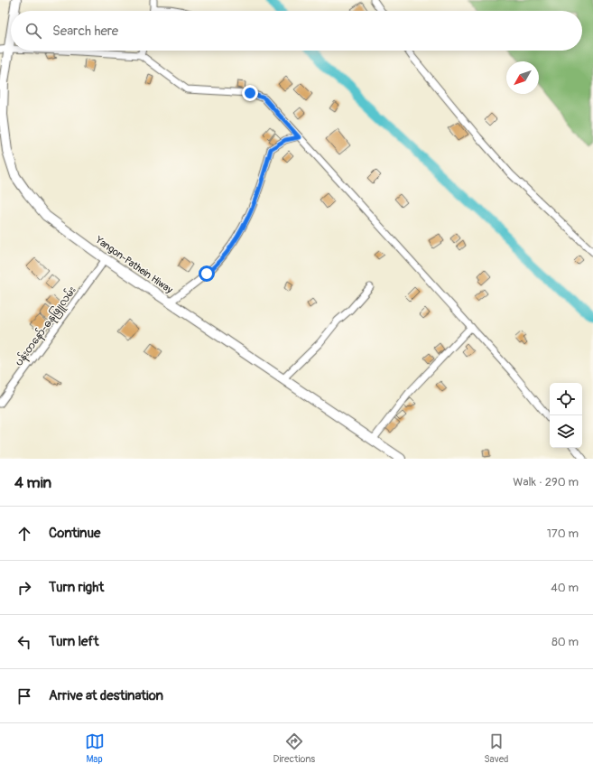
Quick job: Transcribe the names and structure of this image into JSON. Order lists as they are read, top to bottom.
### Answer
{
  "streets": {
    "highway": ["Yangon-Pathein Hiway"],
    "street": ["ပန်းတနော်-ဓနုဖြူလမ်း"]
  },
  "crossings": [
    ["Yangon-Pathein Hiway", "ပန်းတနော်-ဓနုဖြူလမ်း"]
  ],
  "north": "bottom left",
  "page": {
    "search": "Search here",
    "heading": ["4 min", "Walk · 290 m"],
    "list": [
      ["Continue", "170 m"],
      ["Turn right", "40 m"],
      ["Turn left", "80 m"],
      "Arrive at destination"
    ],
    "nav": ["Map", "Directions", "Saved"]
  }
}
